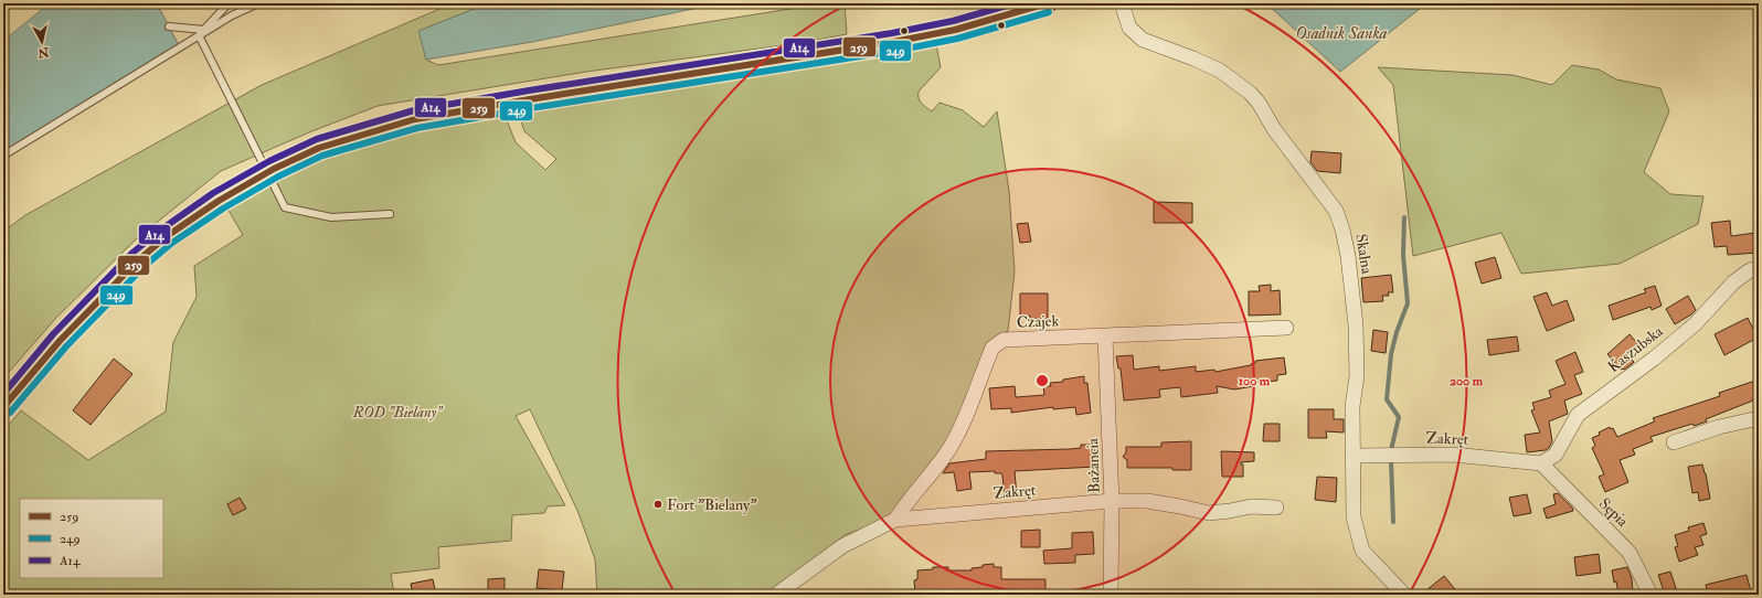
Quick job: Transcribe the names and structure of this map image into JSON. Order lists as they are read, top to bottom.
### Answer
{
  "streets": {
    "street": [
      "Skalna",
      "Czajek",
      "Kaszubska",
      "Zakręt",
      "Bażancia",
      "Sępia"
    ]
  },
  "crossings": [
    ["Skalna", "Zakręt"],
    ["Czajek", "Zakręt"],
    ["Czajek", "Bażancia"],
    ["Kaszubska", "Zakręt"],
    ["Kaszubska", "Sępia"],
    ["Zakręt", "Bażancia"],
    ["Zakręt", "Sępia"]
  ],
  "water": ["Osadnik Sanka"],
  "parks": ["ROD \"Bielany\""],
  "places": ["Fort \"Bielany\""],
  "lines": ["transit line 259", "transit line A14", "transit line 249"],
  "legend": ["259", "249", "A14"],
  "north": "bottom",
  "rings": ["100 m", "200 m"]
}
